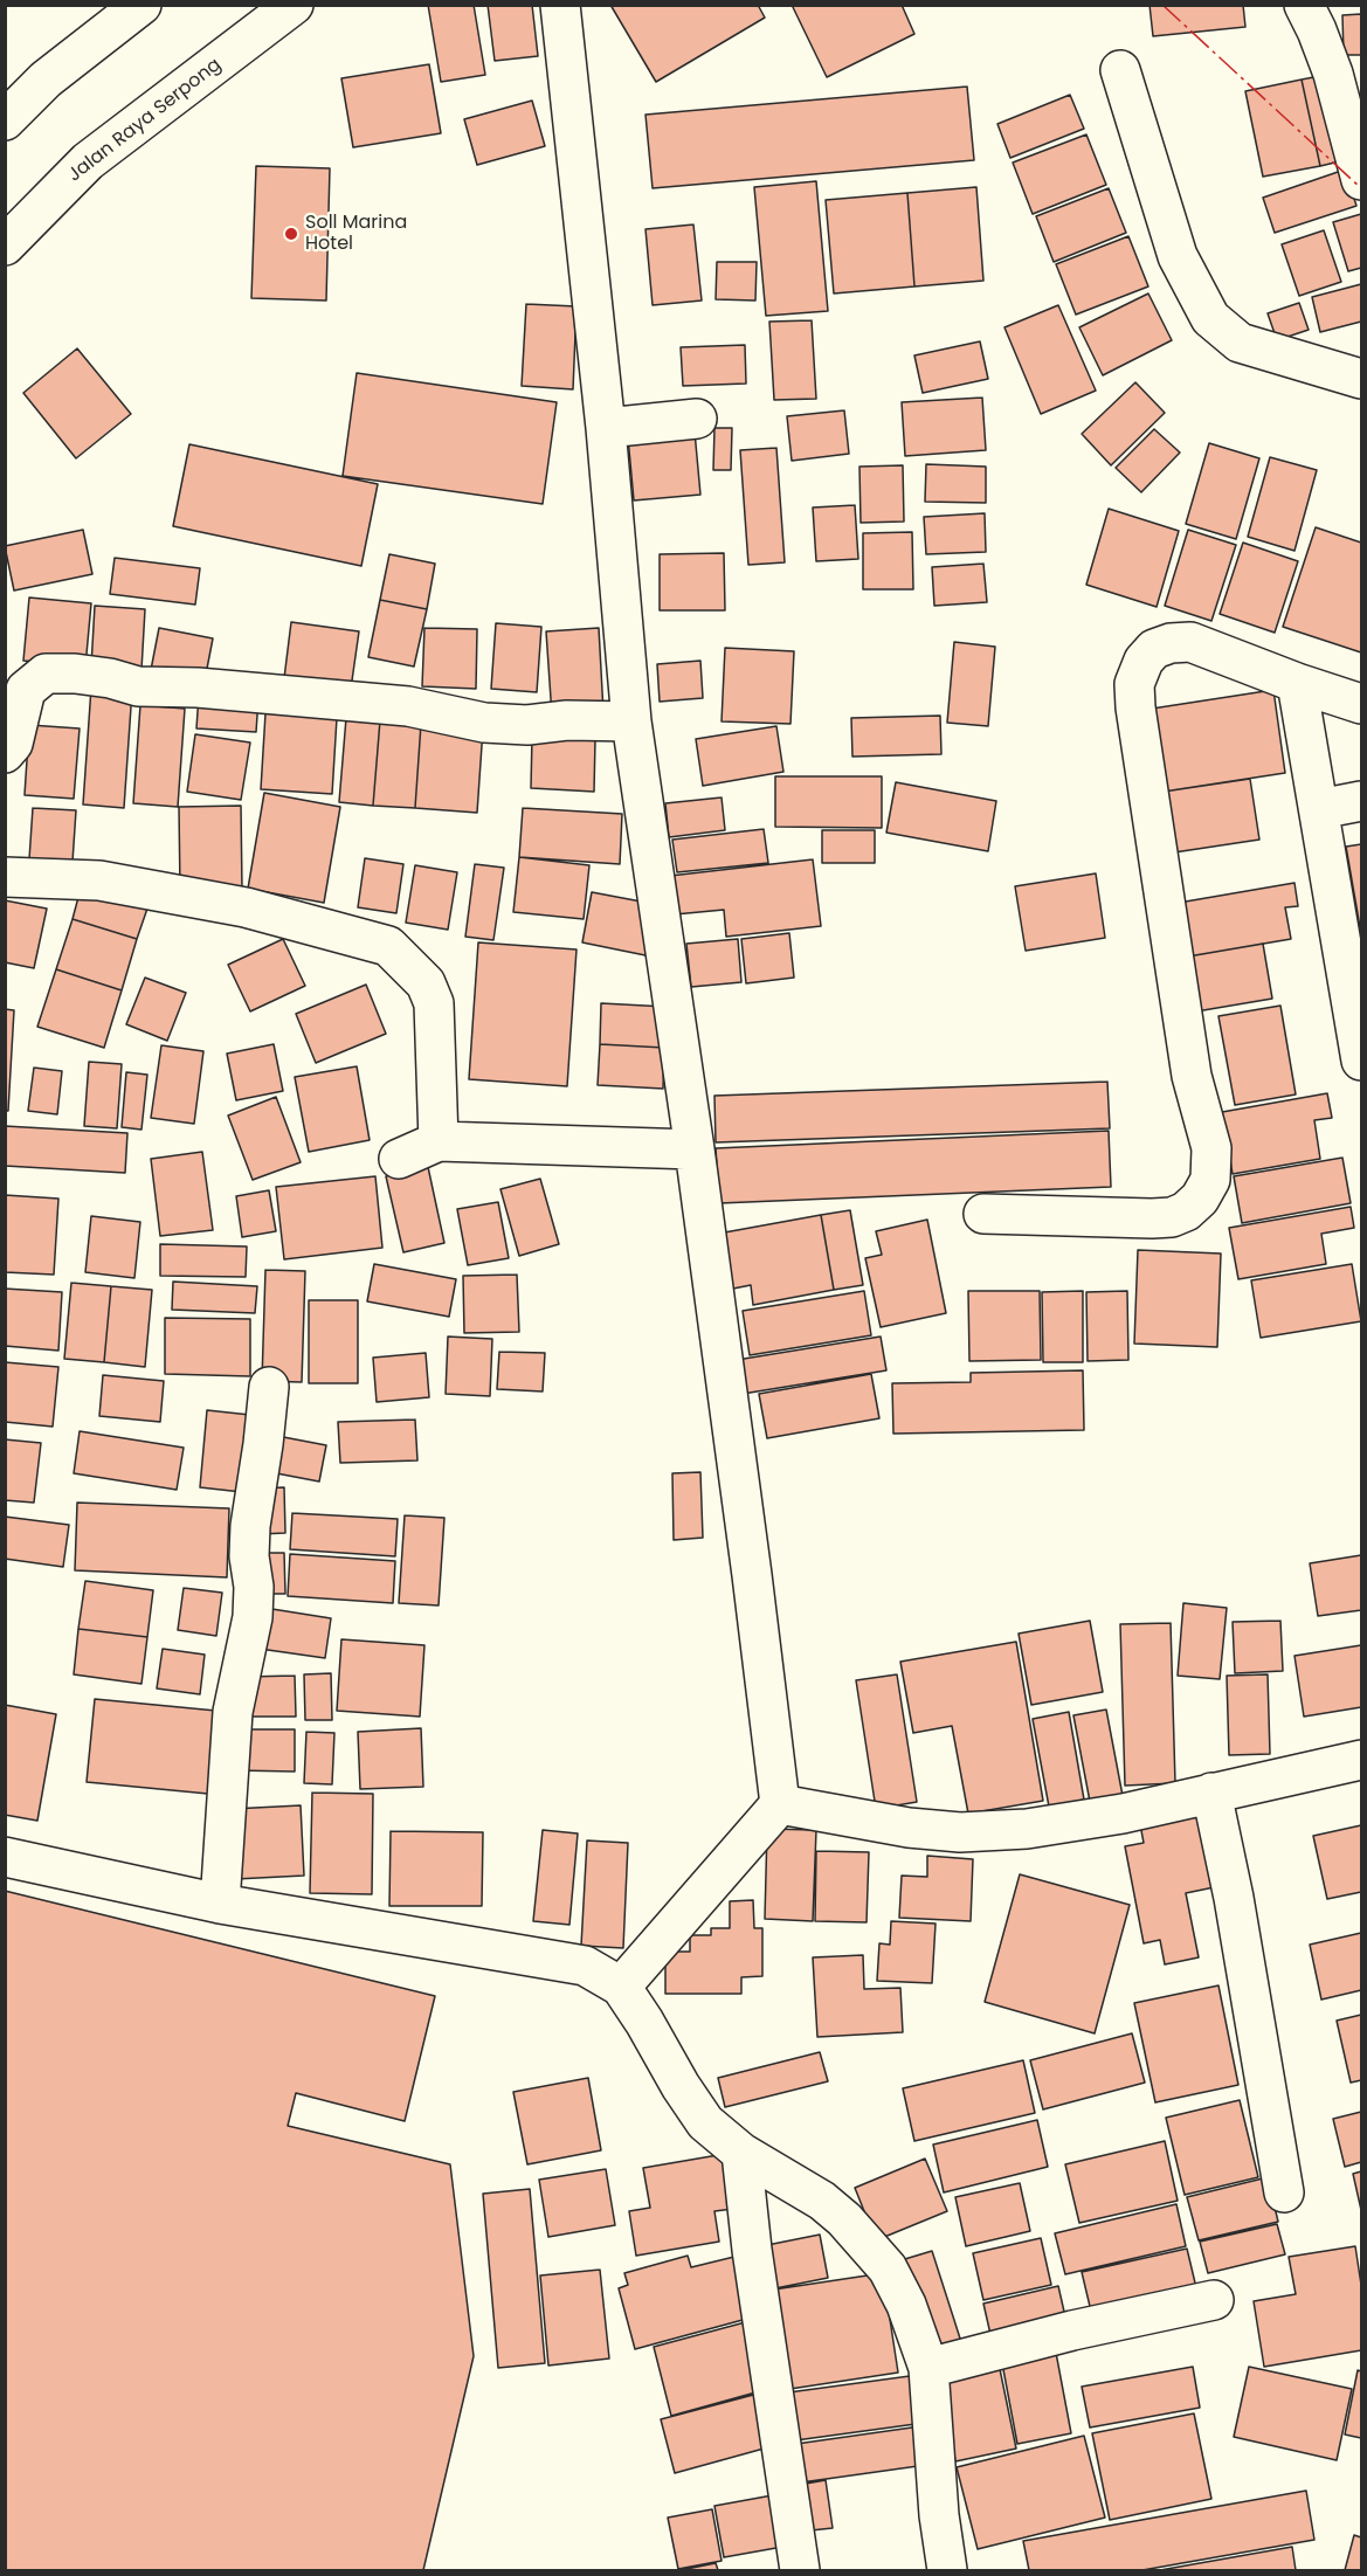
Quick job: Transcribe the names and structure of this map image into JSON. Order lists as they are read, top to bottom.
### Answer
{
  "streets": {
    "street": ["Jalan Raya Serpong"]
  },
  "places": ["Soll Marina Hotel"]
}
